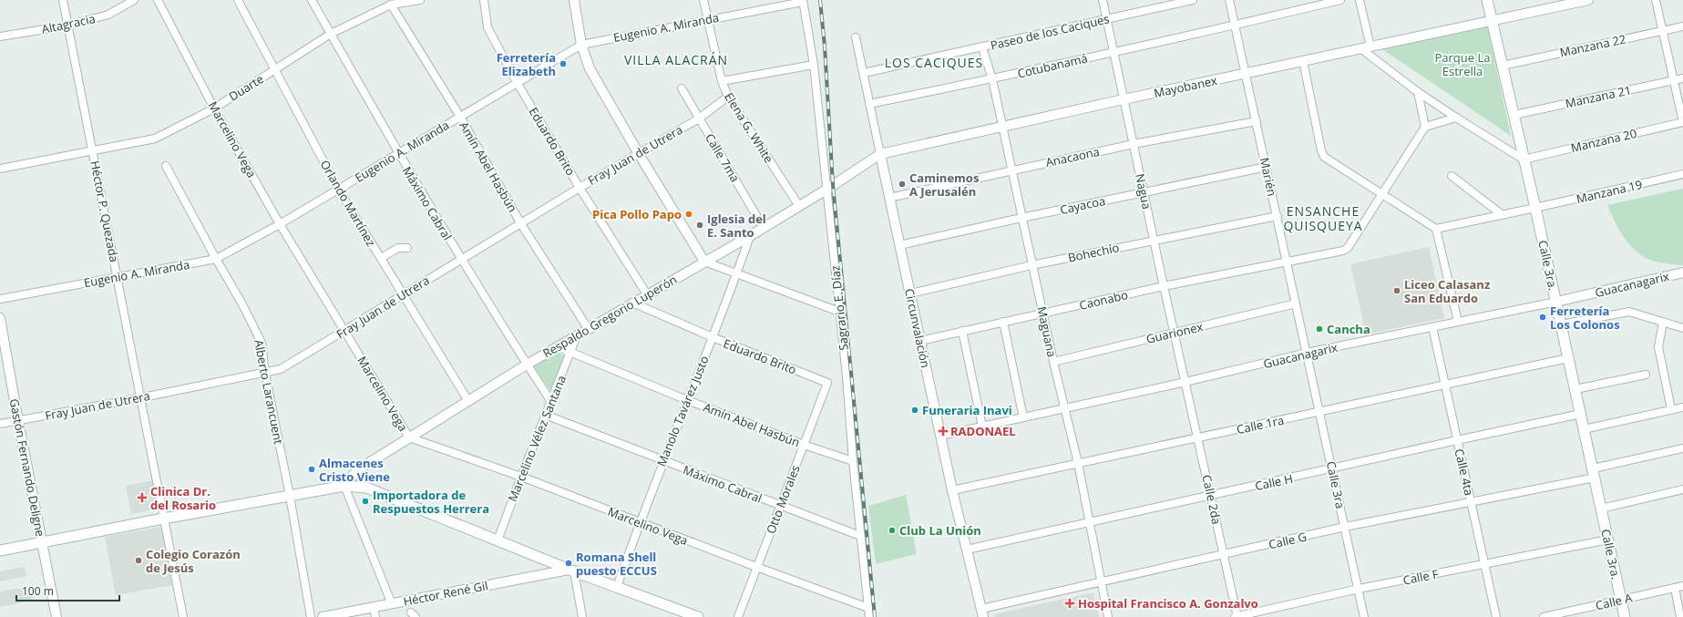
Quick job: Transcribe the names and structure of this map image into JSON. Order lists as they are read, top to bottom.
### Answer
{
  "streets": {
    "main road": ["Calle 3ra."],
    "street": [
      "Altagracia",
      "Eugenio A. Miranda",
      "Paseo de los Caciques",
      "Manzana 22",
      "Cotubanamá",
      "Mayobanex",
      "Duarte",
      "Manzana 21",
      "Elena G. White",
      "Marcelino Vega",
      "Manzana 20",
      "Eduardo Brito",
      "Fray Juan de Utrera",
      "Anacaona",
      "Calle 7ma",
      "Amín Abel Hasbún",
      "Marién",
      "Nagua",
      "Manzana 19",
      "Orlando Martínez",
      "Máximo Cabral",
      "Cayacoa",
      "Héctor P. Quezada",
      "Bohechío",
      "Guacanagarix",
      "Caonabo",
      "Sagrario E. Díaz",
      "Respaldo Gregorio Luperón",
      "Circunvalación",
      "Maguana",
      "Guarionex",
      "Alberto Larancuent",
      "Manolo Tavárez Justo",
      "Calle 1ra",
      "Marcelino Vélez Santana",
      "Gastón Fernando Deligne",
      "Calle 4ta",
      "Calle H",
      "Calle 3ra",
      "Otto Morales",
      "Calle 2da",
      "Calle G",
      "Calle F",
      "Héctor René Gil",
      "Calle A"
    ]
  },
  "crossings": [
    ["Altagracia", "Héctor P. Quezada"],
    ["Eugenio A. Miranda", "Elena G. White"],
    ["Eugenio A. Miranda", "Marcelino Vega"],
    ["Eugenio A. Miranda", "Eduardo Brito"],
    ["Eugenio A. Miranda", "Amín Abel Hasbún"],
    ["Eugenio A. Miranda", "Orlando Martínez"],
    ["Eugenio A. Miranda", "Máximo Cabral"],
    ["Eugenio A. Miranda", "Héctor P. Quezada"],
    ["Eugenio A. Miranda", "Sagrario E. Díaz"],
    ["Eugenio A. Miranda", "Alberto Larancuent"],
    ["Paseo de los Caciques", "Nagua"],
    ["Paseo de los Caciques", "Circunvalación"],
    ["Paseo de los Caciques", "Maguana"],
    ["Manzana 22", "Calle 3ra."],
    ["Cotubanamá", "Marién"],
    ["Cotubanamá", "Nagua"],
    ["Cotubanamá", "Circunvalación"],
    ["Cotubanamá", "Maguana"],
    ["Mayobanex", "Marién"],
    ["Mayobanex", "Nagua"],
    ["Mayobanex", "Calle 3ra."],
    ["Mayobanex", "Respaldo Gregorio Luperón"],
    ["Mayobanex", "Circunvalación"],
    ["Mayobanex", "Maguana"],
    ["Duarte", "Marcelino Vega"],
    ["Duarte", "Amín Abel Hasbún"],
    ["Duarte", "Orlando Martínez"],
    ["Duarte", "Máximo Cabral"],
    ["Duarte", "Héctor P. Quezada"],
    ["Manzana 21", "Calle 3ra."],
    ["Elena G. White", "Fray Juan de Utrera"],
    ["Elena G. White", "Respaldo Gregorio Luperón"],
    ["Marcelino Vega", "Fray Juan de Utrera"],
    ["Marcelino Vega", "Sagrario E. Díaz"],
    ["Marcelino Vega", "Respaldo Gregorio Luperón"],
    ["Marcelino Vega", "Manolo Tavárez Justo"],
    ["Marcelino Vega", "Marcelino Vélez Santana"],
    ["Marcelino Vega", "Otto Morales"],
    ["Manzana 20", "Calle 3ra."],
    ["Eduardo Brito", "Fray Juan de Utrera"],
    ["Eduardo Brito", "Respaldo Gregorio Luperón"],
    ["Eduardo Brito", "Manolo Tavárez Justo"],
    ["Eduardo Brito", "Otto Morales"],
    ["Fray Juan de Utrera", "Calle 7ma"],
    ["Fray Juan de Utrera", "Amín Abel Hasbún"],
    ["Fray Juan de Utrera", "Orlando Martínez"],
    ["Fray Juan de Utrera", "Máximo Cabral"],
    ["Fray Juan de Utrera", "Héctor P. Quezada"],
    ["Fray Juan de Utrera", "Alberto Larancuent"],
    ["Fray Juan de Utrera", "Gastón Fernando Deligne"],
    ["Anacaona", "Marién"],
    ["Anacaona", "Nagua"],
    ["Anacaona", "Circunvalación"],
    ["Anacaona", "Maguana"],
    ["Calle 7ma", "Respaldo Gregorio Luperón"],
    ["Amín Abel Hasbún", "Sagrario E. Díaz"],
    ["Amín Abel Hasbún", "Respaldo Gregorio Luperón"],
    ["Amín Abel Hasbún", "Manolo Tavárez Justo"],
    ["Amín Abel Hasbún", "Marcelino Vélez Santana"],
    ["Amín Abel Hasbún", "Otto Morales"],
    ["Marién", "Cayacoa"],
    ["Marién", "Bohechío"],
    ["Marién", "Guacanagarix"],
    ["Marién", "Caonabo"],
    ["Marién", "Guarionex"],
    ["Marién", "Calle 3ra"],
    ["Nagua", "Cayacoa"],
    ["Nagua", "Bohechío"],
    ["Nagua", "Guacanagarix"],
    ["Nagua", "Caonabo"],
    ["Nagua", "Guarionex"],
    ["Nagua", "Calle 2da"],
    ["Manzana 19", "Calle 3ra."],
    ["Orlando Martínez", "Respaldo Gregorio Luperón"],
    ["Máximo Cabral", "Sagrario E. Díaz"],
    ["Máximo Cabral", "Respaldo Gregorio Luperón"],
    ["Máximo Cabral", "Manolo Tavárez Justo"],
    ["Máximo Cabral", "Marcelino Vélez Santana"],
    ["Máximo Cabral", "Otto Morales"],
    ["Cayacoa", "Circunvalación"],
    ["Cayacoa", "Maguana"],
    ["Bohechío", "Circunvalación"],
    ["Bohechío", "Maguana"],
    ["Calle 3ra.", "Guacanagarix"],
    ["Calle 3ra.", "Calle 1ra"],
    ["Calle 3ra.", "Calle H"],
    ["Calle 3ra.", "Calle G"],
    ["Calle 3ra.", "Calle F"],
    ["Calle 3ra.", "Calle A"],
    ["Guacanagarix", "Circunvalación"],
    ["Guacanagarix", "Maguana"],
    ["Guacanagarix", "Calle 4ta"],
    ["Guacanagarix", "Calle 3ra"],
    ["Guacanagarix", "Calle 2da"],
    ["Caonabo", "Circunvalación"],
    ["Caonabo", "Maguana"],
    ["Sagrario E. Díaz", "Respaldo Gregorio Luperón"],
    ["Respaldo Gregorio Luperón", "Circunvalación"],
    ["Respaldo Gregorio Luperón", "Manolo Tavárez Justo"],
    ["Respaldo Gregorio Luperón", "Marcelino Vélez Santana"],
    ["Circunvalación", "Calle 1ra"],
    ["Circunvalación", "Calle H"],
    ["Circunvalación", "Calle G"],
    ["Maguana", "Guarionex"],
    ["Maguana", "Calle 1ra"],
    ["Maguana", "Calle H"],
    ["Maguana", "Calle G"],
    ["Calle 1ra", "Calle 4ta"],
    ["Calle 1ra", "Calle 3ra"],
    ["Calle 1ra", "Calle 2da"],
    ["Calle 4ta", "Calle H"],
    ["Calle 4ta", "Calle G"],
    ["Calle 4ta", "Calle F"],
    ["Calle H", "Calle 3ra"],
    ["Calle H", "Calle 2da"],
    ["Calle 3ra", "Calle G"],
    ["Calle 3ra", "Calle F"],
    ["Calle 2da", "Calle G"],
    ["Calle 2da", "Calle F"]
  ],
  "districts": ["VILLA ALACRÁN", "LOS CACIQUES", "ENSANCHE QUISQUEYA"],
  "parks": ["Parque La Estrella"],
  "places": {
    "other": [
      "Ferretería Elizabeth",
      "Caminemos A Jerusalén",
      "Pica Pollo Papo",
      "Iglesia del E. Santo",
      "Liceo Calasanz San Eduardo",
      "Ferretería Los Colonos",
      "Cancha",
      "Funeraria Inavi",
      "Almacenes Cristo Viene",
      "Importadora de Respuestos Herrera",
      "Club La Unión",
      "Colegio Corazón de Jesús",
      "Romana Shell puesto ECCUS"
    ],
    "health": ["RADONAEL", "Clinica Dr. del Rosario", "Hospital Francisco A. Gonzalvo"]
  },
  "scale_bar": "100 m"
}
